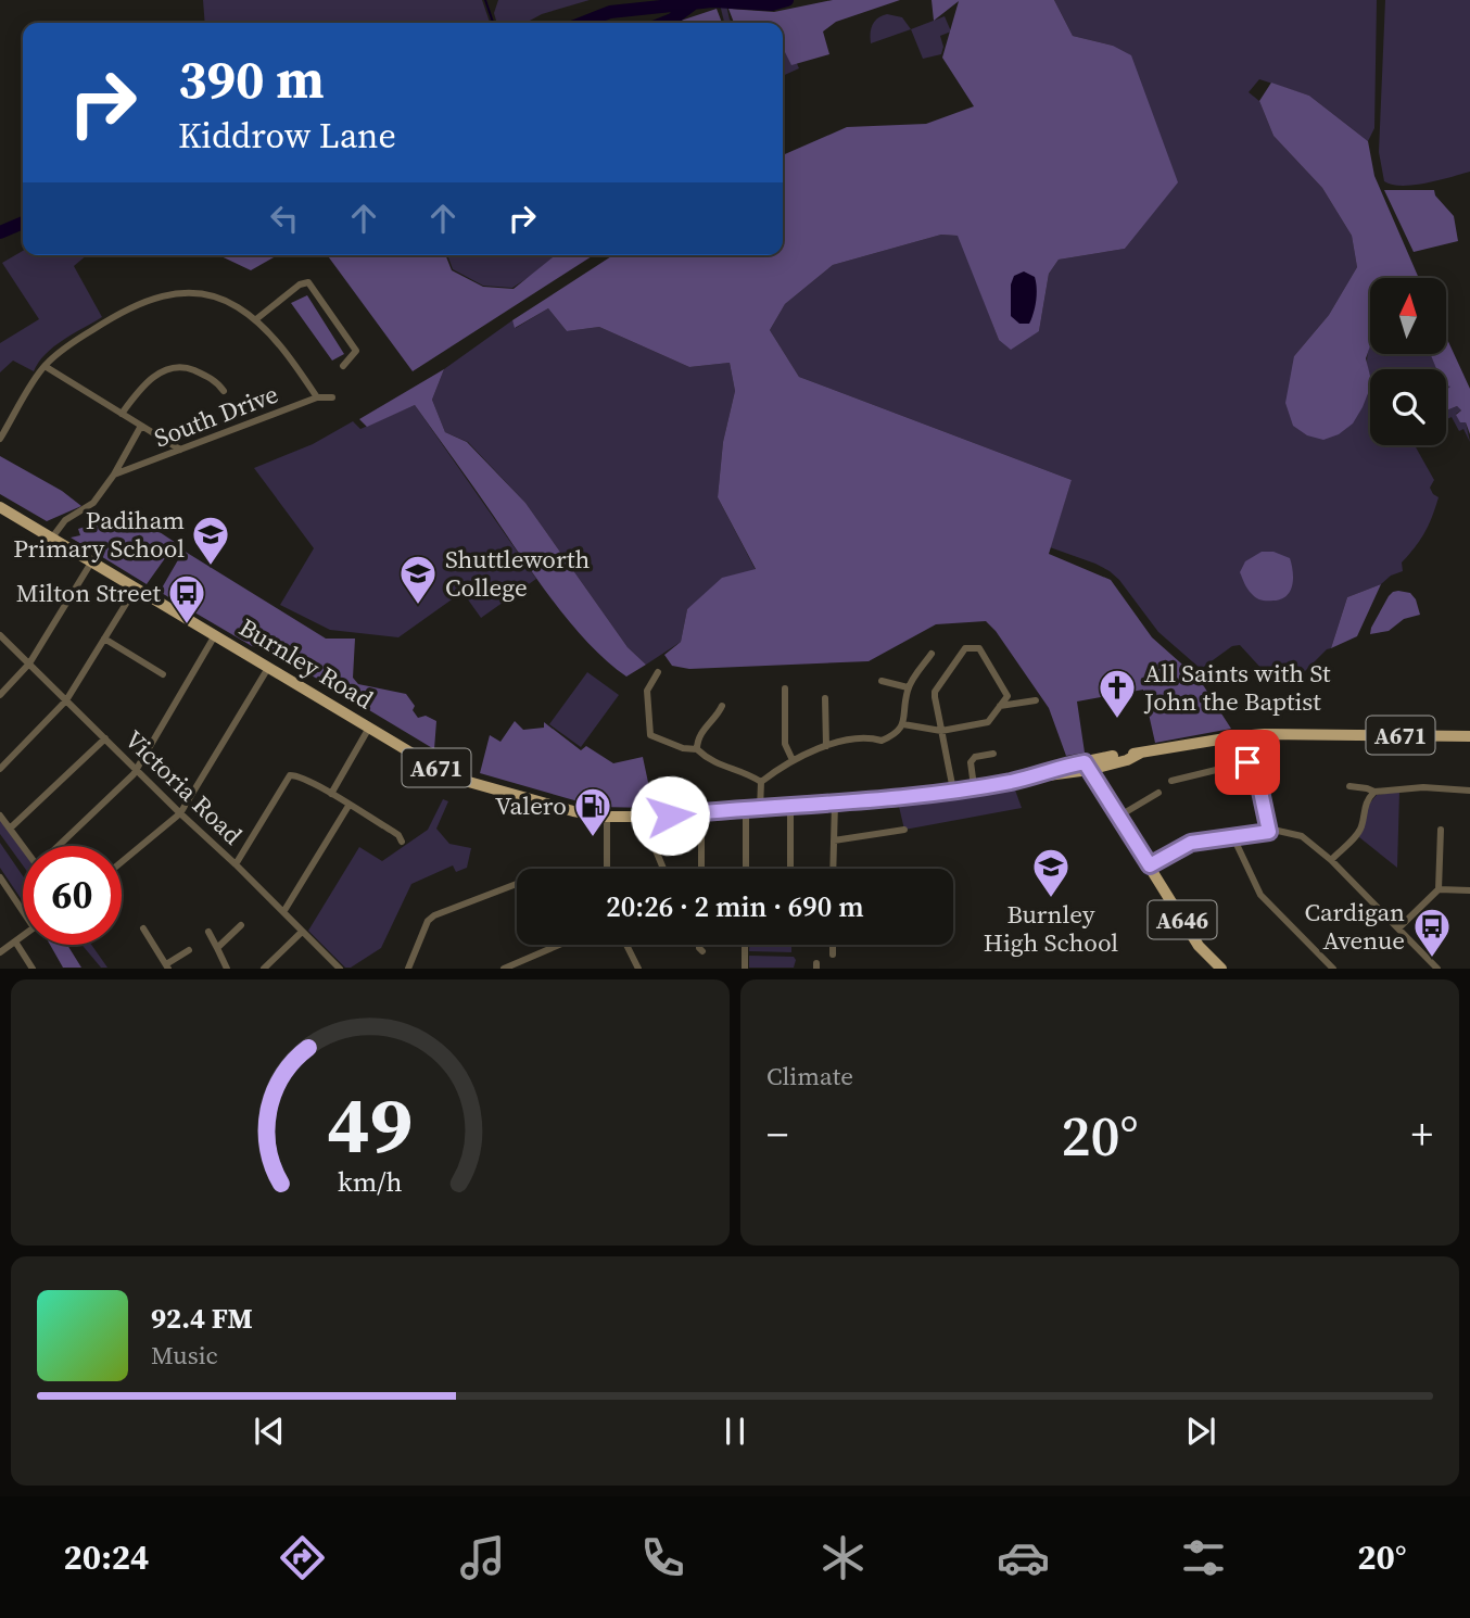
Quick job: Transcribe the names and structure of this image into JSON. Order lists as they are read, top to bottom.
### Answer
{
  "streets": {
    "main road": ["Burnley Road", "A671", "A646"],
    "street": ["South Drive", "Victoria Road"]
  },
  "crossings": [
    ["South Drive", "Burnley Road"],
    ["Burnley Road", "A671"],
    ["A671", "A646"]
  ],
  "places": {
    "school or university": ["Padiham Primary School", "Shuttleworth College", "Burnley High School"],
    "bus stop": ["Milton Street", "Cardigan Avenue"],
    "church": ["All Saints with St John the Baptist"],
    "fuel station": ["Valero"]
  },
  "north": "top",
  "page": {
    "turn": ["390 m", "Kiddrow Lane"],
    "limit": "60",
    "trip": "20:26 · 2 min · 690 m",
    "tile": "Climate",
    "heat": ["−", "20°", "+"],
    "song": ["92.4 FM", "Music"],
    "tabs": ["20:24", "20°"],
    "gauge": ["49", "km/h"]
  }
}
